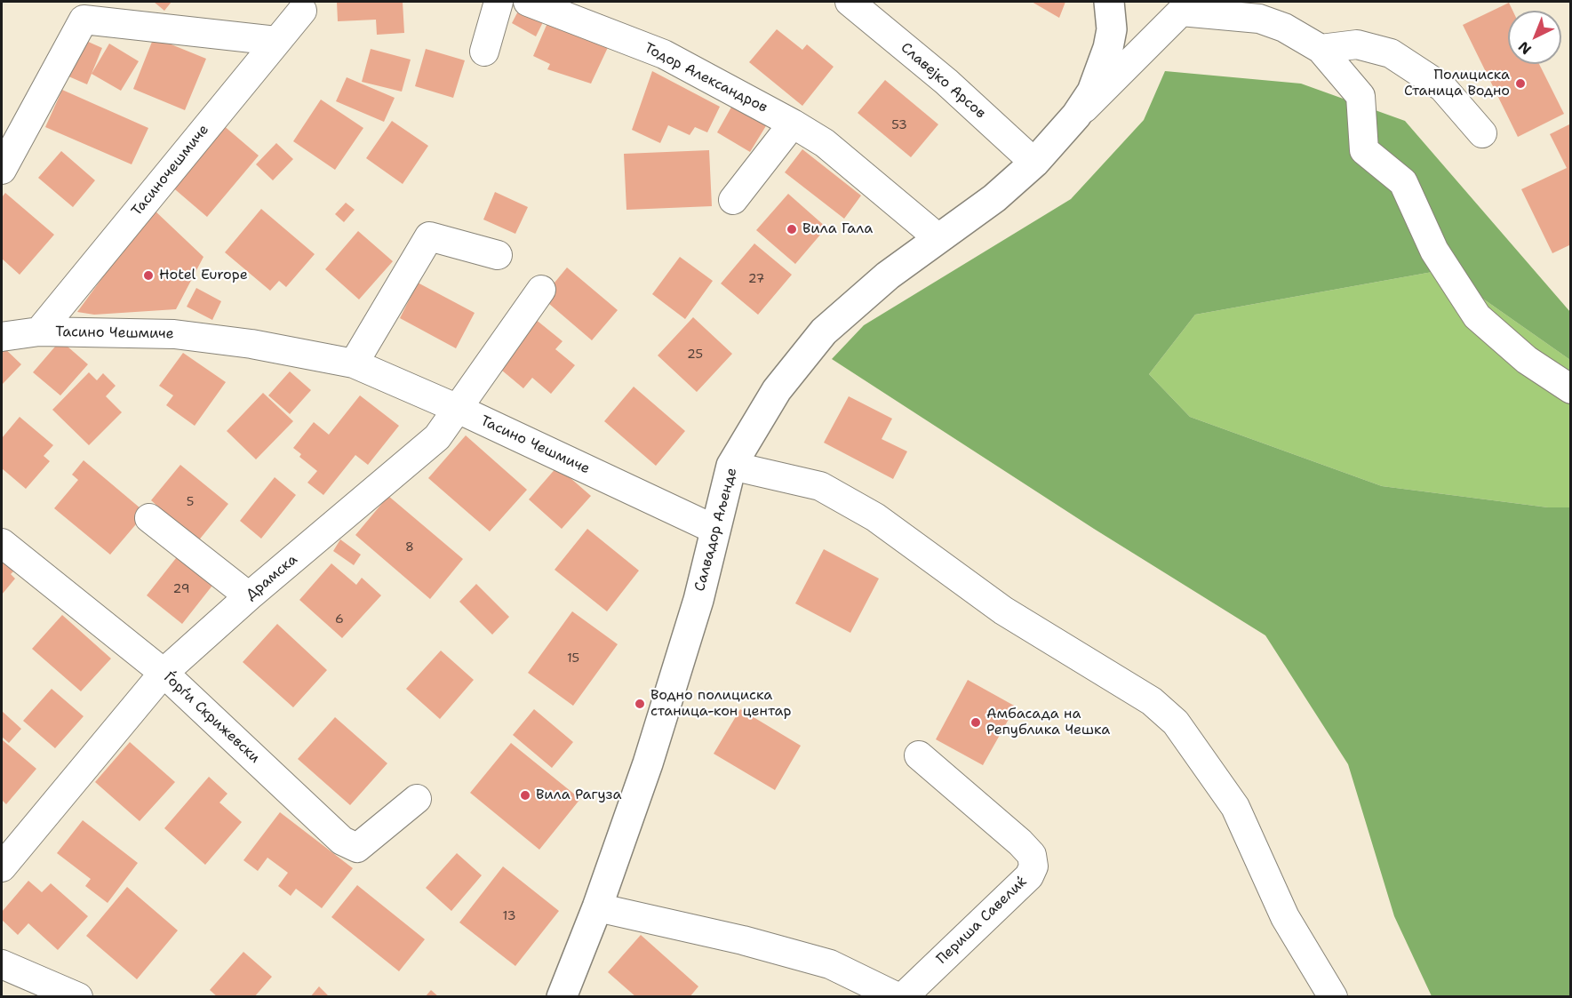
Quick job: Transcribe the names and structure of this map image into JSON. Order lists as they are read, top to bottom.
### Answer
{
  "streets": {
    "street": [
      "Тодор Александров",
      "Славејко Арсов",
      "Тасиночешмиче",
      "Тасино Чешмиче",
      "Салвадор Аљенде",
      "Драмска",
      "Ѓорѓи Скрижевски",
      "Периша Савелиќ"
    ]
  },
  "crossings": [
    ["Тодор Александров", "Салвадор Аљенде"],
    ["Славејко Арсов", "Салвадор Аљенде"],
    ["Тасиночешмиче", "Тасино Чешмиче"],
    ["Тасино Чешмиче", "Салвадор Аљенде"],
    ["Тасино Чешмиче", "Драмска"],
    ["Драмска", "Ѓорѓи Скрижевски"]
  ],
  "places": [
    "Полициска Станица Водно",
    "Вила Гала",
    "Hotel Europe",
    "Водно полициска станица-кон центар",
    "Амбасада на Република Чешка",
    "Вила Рагуза"
  ],
  "house_numbers": [
    "53",
    "27",
    "25",
    "5",
    "8",
    "29",
    "6",
    "15",
    "13"
  ],
  "north": "bottom left"
}
